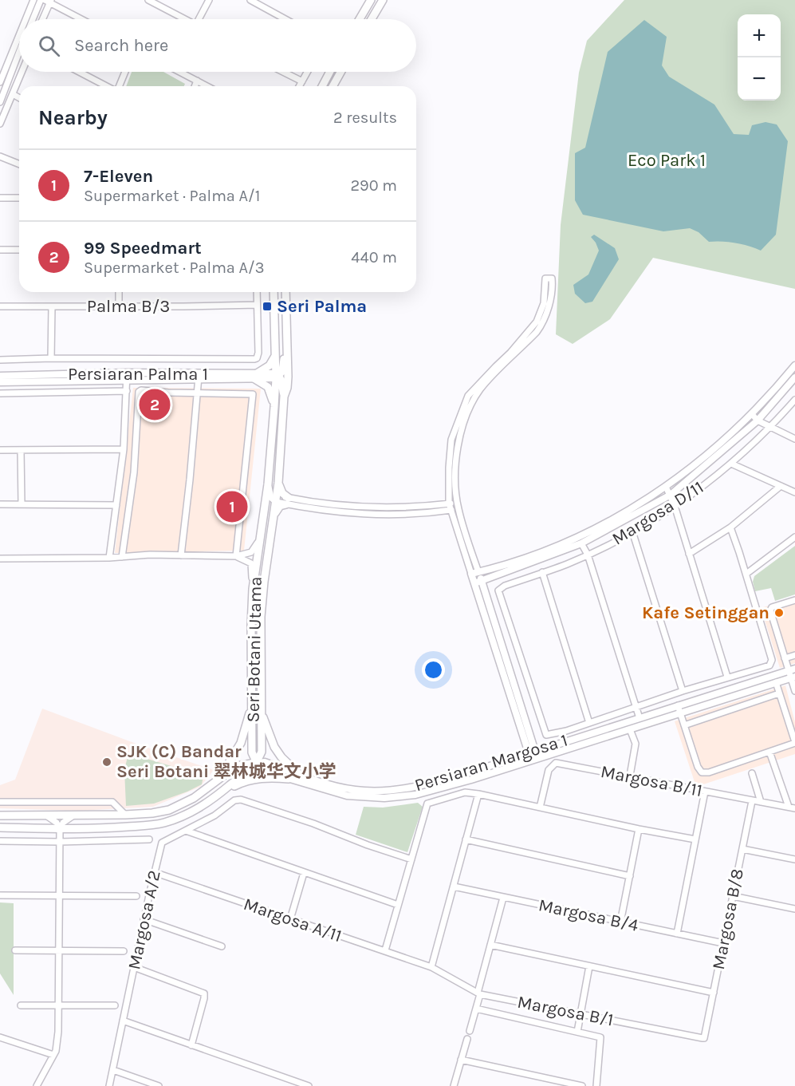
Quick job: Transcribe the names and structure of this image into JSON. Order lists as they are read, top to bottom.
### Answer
{
  "streets": {
    "main road": ["Seri Botani Utama"],
    "street": [
      "Palma B/3",
      "Persiaran Palma 1",
      "Margosa D/11",
      "Persiaran Margosa 1",
      "Margosa B/11",
      "Margosa B/4",
      "Margosa B/8",
      "Margosa A/2",
      "Margosa A/11",
      "Margosa B/1"
    ]
  },
  "crossings": [
    ["Persiaran Palma 1", "Seri Botani Utama"],
    ["Seri Botani Utama", "Persiaran Margosa 1"],
    ["Margosa B/11", "Margosa B/8"],
    ["Margosa B/4", "Margosa B/8"],
    ["Margosa B/8", "Margosa B/1"],
    ["Margosa A/2", "Margosa A/11"],
    ["Margosa A/11", "Margosa B/1"]
  ],
  "parks": ["Eco Park 1"],
  "places": {
    "transit": ["Seri Palma"],
    "other": ["Kafe Setinggan", "SJK (C) Bandar Seri Botani 翠林城华文小学"]
  },
  "page": {
    "map_buttons": ["+", "−"],
    "search": "Search here",
    "heading": ["Nearby", "2 results"],
    "list": [
      {
        "mark": "1",
        "name": "7-Eleven",
        "note": "Supermarket · Palma A/1",
        "value": "290 m"
      },
      {
        "mark": "2",
        "name": "99 Speedmart",
        "note": "Supermarket · Palma A/3",
        "value": "440 m"
      }
    ],
    "pins": ["2", "1"]
  }
}
